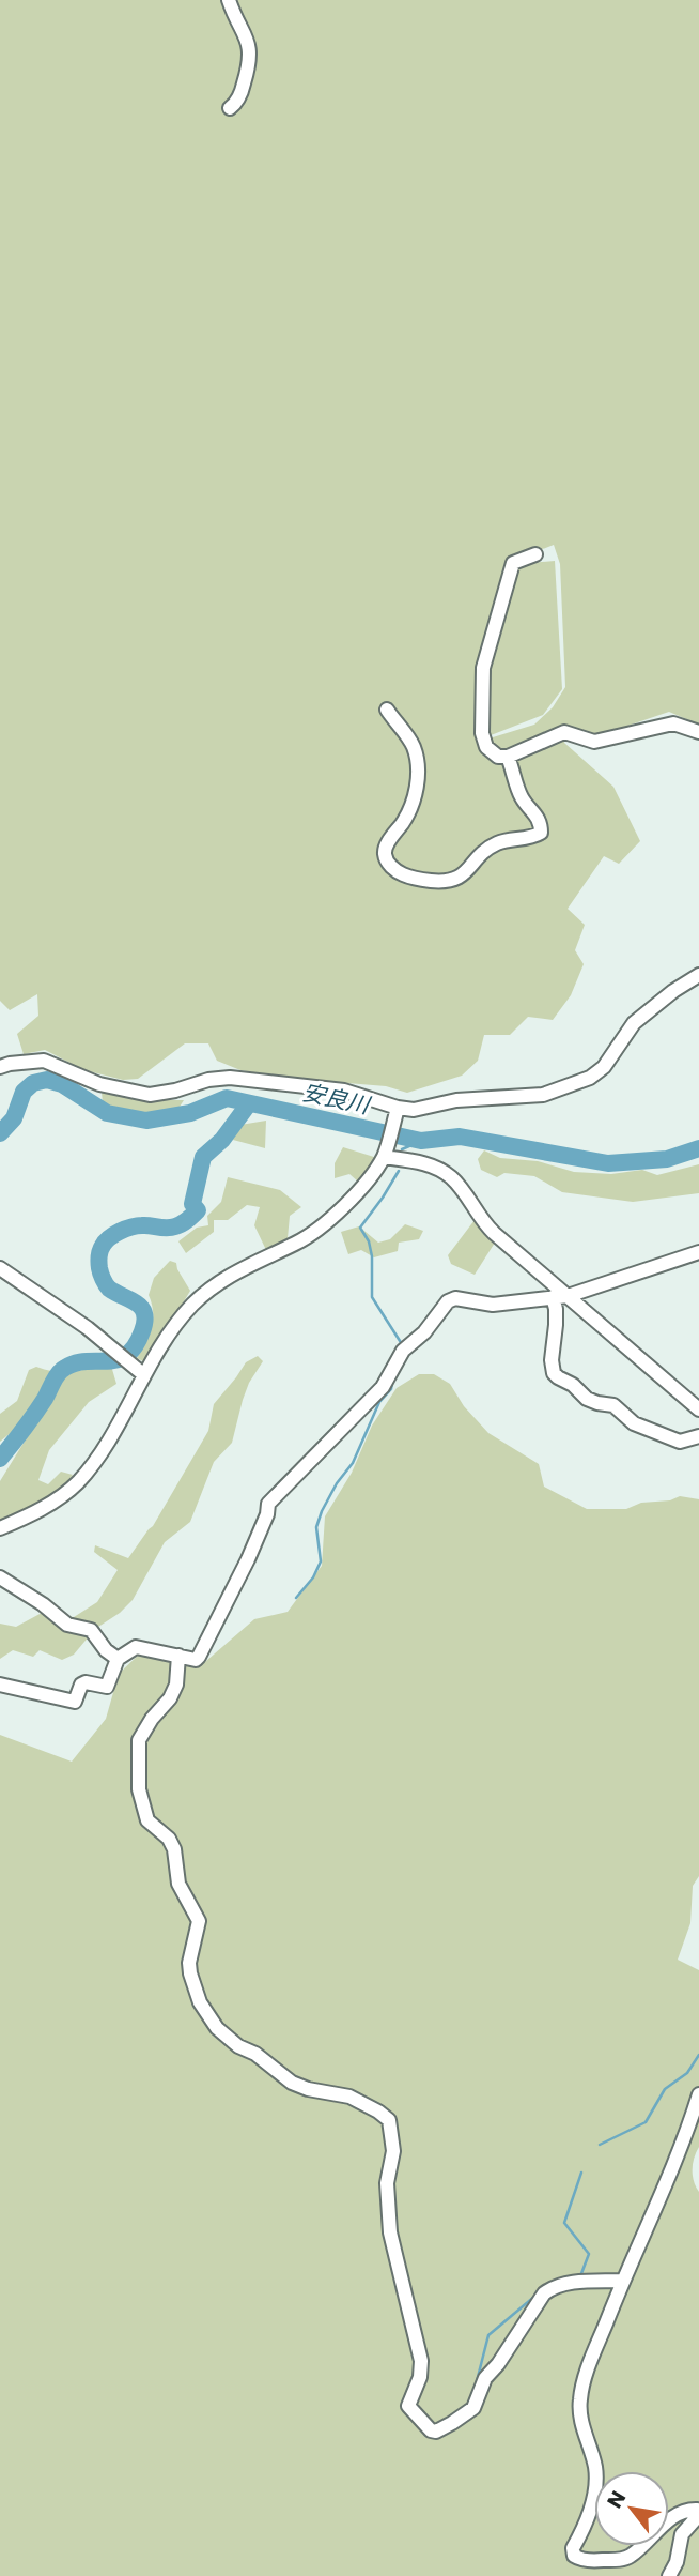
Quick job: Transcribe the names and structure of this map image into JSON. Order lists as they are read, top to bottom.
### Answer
{
  "water": ["安良川"],
  "north": "top left"
}
